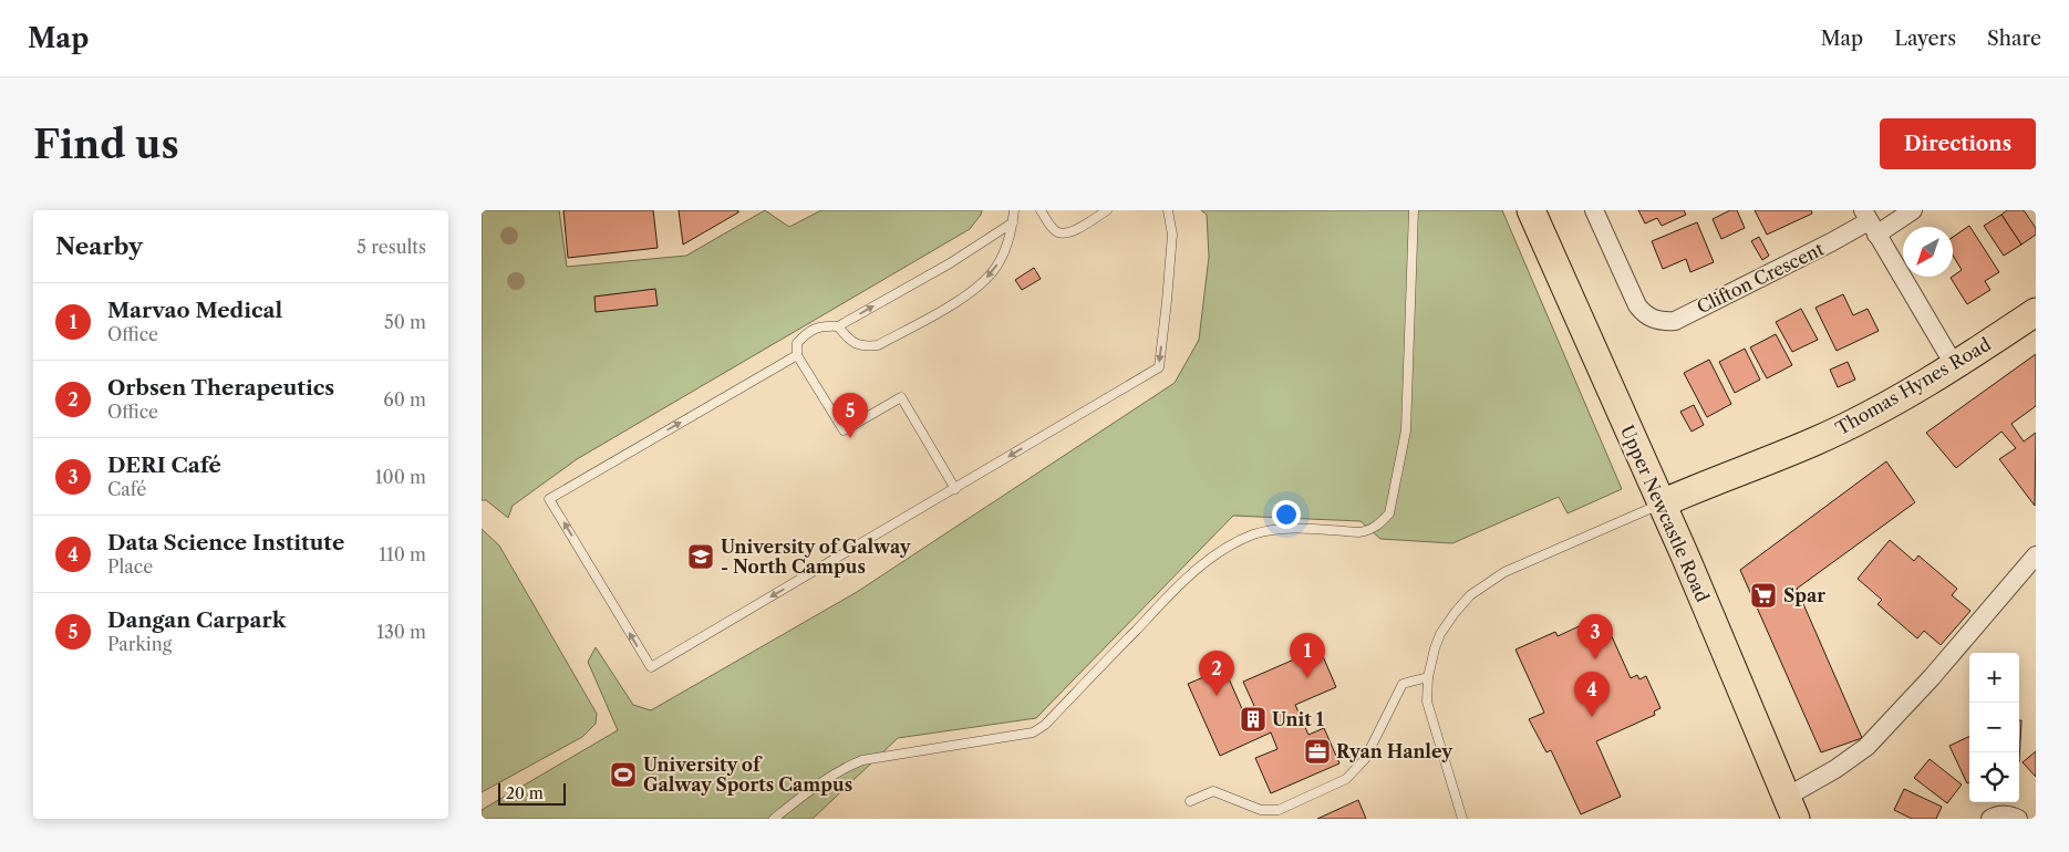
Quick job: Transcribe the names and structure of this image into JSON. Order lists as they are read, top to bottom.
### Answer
{
  "streets": {
    "main road": ["Thomas Hynes Road", "Upper Newcastle Road"],
    "street": ["Clifton Crescent"]
  },
  "crossings": [
    ["Thomas Hynes Road", "Upper Newcastle Road"]
  ],
  "places": {
    "school or university": ["University of Galway - North Campus"],
    "supermarket": ["Spar"],
    "building": ["Unit 1"],
    "office": ["Ryan Hanley"],
    "sports": ["University of Galway Sports Campus"]
  },
  "scale_bar": "20 m",
  "north": "bottom left",
  "page": {
    "header": "Map",
    "nav": ["Map", "Layers", "Share"],
    "buttons": "Directions",
    "title": "Find us",
    "heading": ["Nearby", "5 results"],
    "list": [
      {
        "mark": "1",
        "name": "Marvao Medical",
        "note": "Office",
        "value": "50 m"
      },
      {
        "mark": "2",
        "name": "Orbsen Therapeutics",
        "note": "Office",
        "value": "60 m"
      },
      {
        "mark": "3",
        "name": "DERI Café",
        "note": "Café",
        "value": "100 m"
      },
      {
        "mark": "4",
        "name": "Data Science Institute",
        "note": "Place",
        "value": "110 m"
      },
      {
        "mark": "5",
        "name": "Dangan Carpark",
        "note": "Parking",
        "value": "130 m"
      }
    ],
    "pins": [
      "5",
      "3",
      "1",
      "2",
      "4"
    ],
    "map_buttons": ["+", "−"],
    "scale": "20 m"
  }
}
